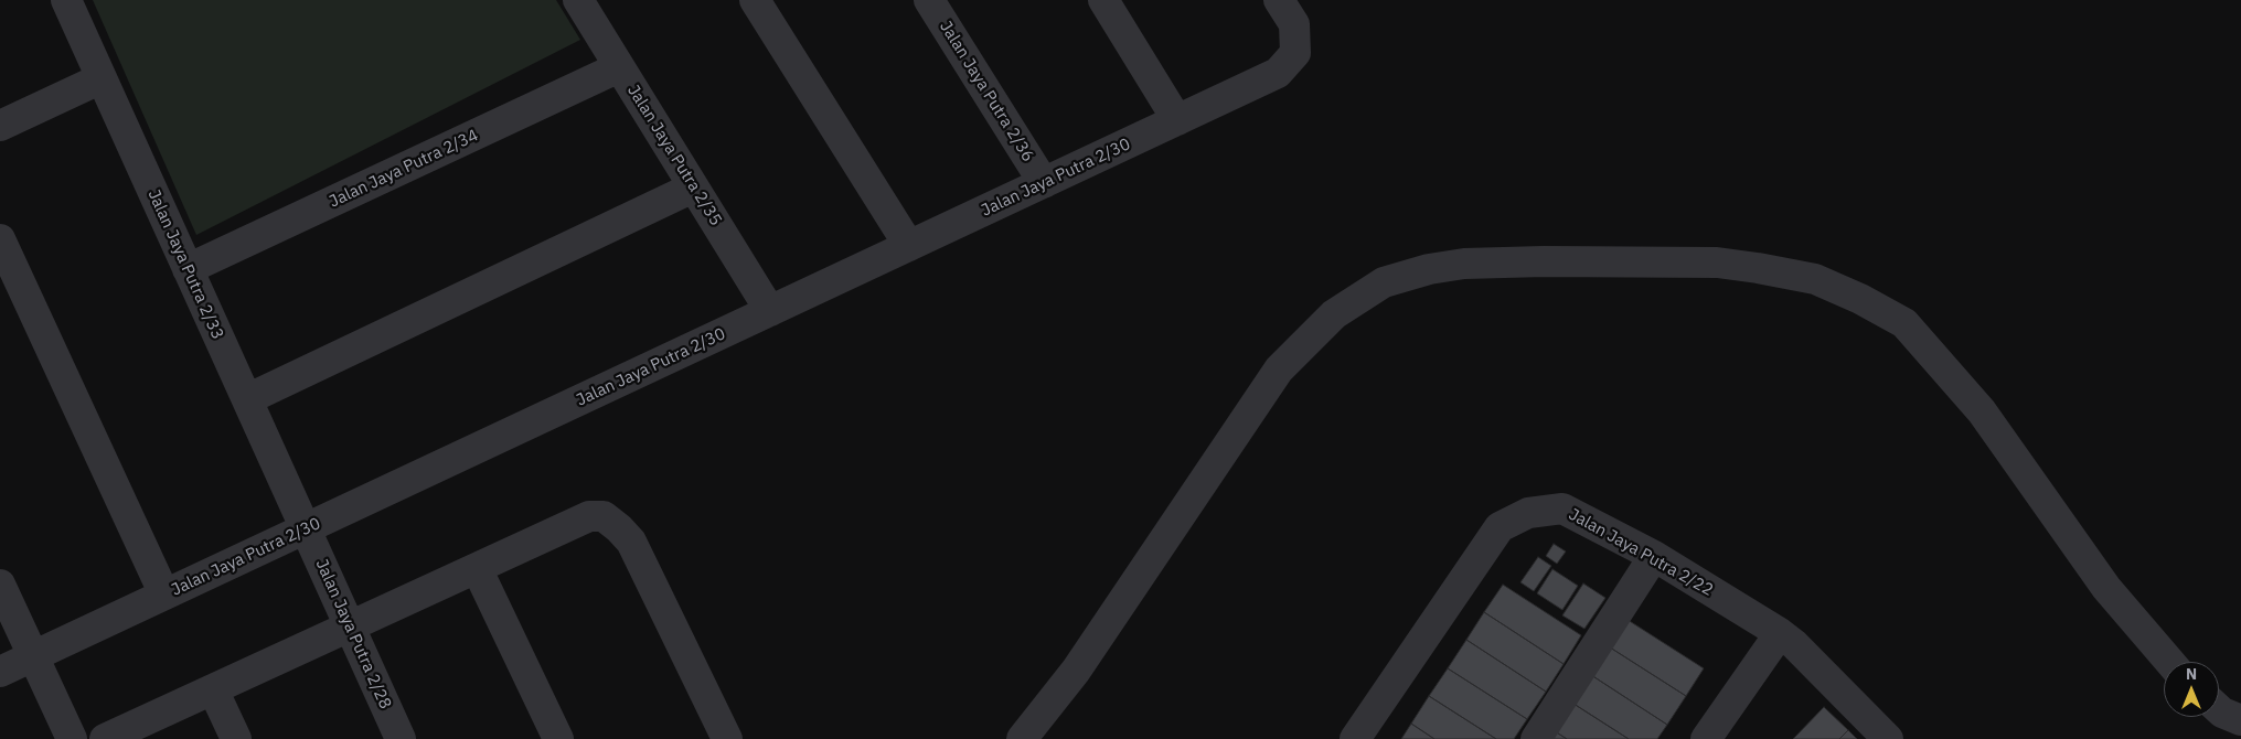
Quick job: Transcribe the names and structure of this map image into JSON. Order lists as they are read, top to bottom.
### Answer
{
  "streets": {
    "street": [
      "Jalan Jaya Putra 2/36",
      "Jalan Jaya Putra 2/35",
      "Jalan Jaya Putra 2/34",
      "Jalan Jaya Putra 2/30",
      "Jalan Jaya Putra 2/33",
      "Jalan Jaya Putra 2/22",
      "Jalan Jaya Putra 2/28"
    ]
  },
  "crossings": [
    ["Jalan Jaya Putra 2/36", "Jalan Jaya Putra 2/30"],
    ["Jalan Jaya Putra 2/35", "Jalan Jaya Putra 2/34"],
    ["Jalan Jaya Putra 2/35", "Jalan Jaya Putra 2/30"],
    ["Jalan Jaya Putra 2/34", "Jalan Jaya Putra 2/33"],
    ["Jalan Jaya Putra 2/30", "Jalan Jaya Putra 2/33"],
    ["Jalan Jaya Putra 2/30", "Jalan Jaya Putra 2/28"],
    ["Jalan Jaya Putra 2/33", "Jalan Jaya Putra 2/28"]
  ],
  "north": "top"
}
